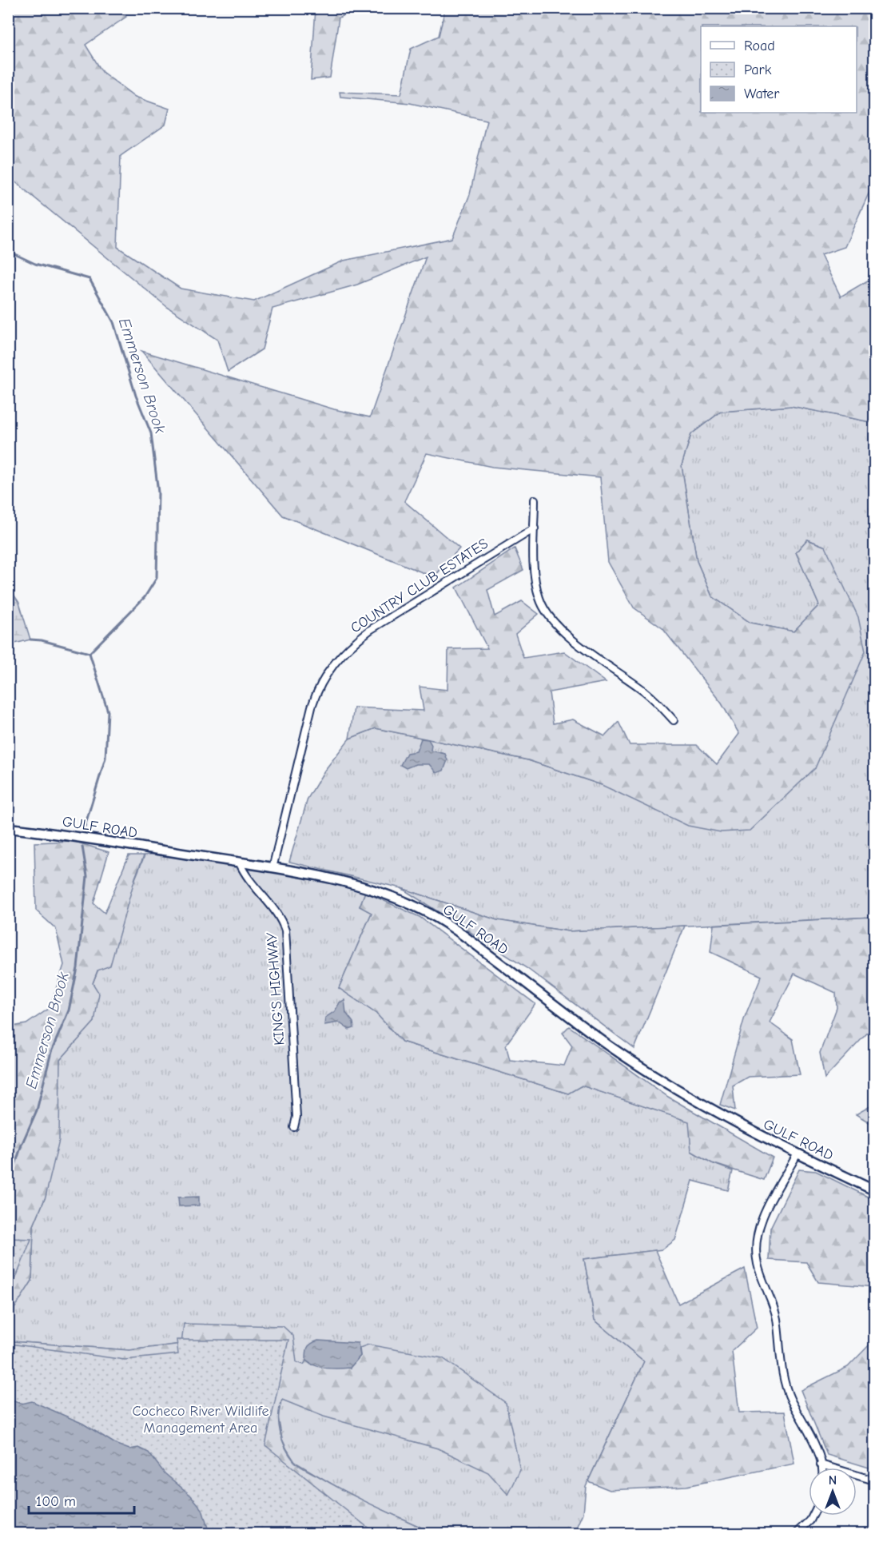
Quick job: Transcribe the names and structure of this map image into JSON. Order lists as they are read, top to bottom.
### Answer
{
  "streets": {
    "street": ["COUNTRY CLUB ESTATES", "GULF ROAD", "KING'S HIGHWAY"]
  },
  "crossings": [
    ["COUNTRY CLUB ESTATES", "GULF ROAD"],
    ["GULF ROAD", "KING'S HIGHWAY"]
  ],
  "water": ["Emmerson Brook"],
  "parks": ["Cocheco River Wildlife Management Area"],
  "legend": ["Road", "Park", "Water"],
  "scale_bar": "100 m",
  "north": "top"
}
